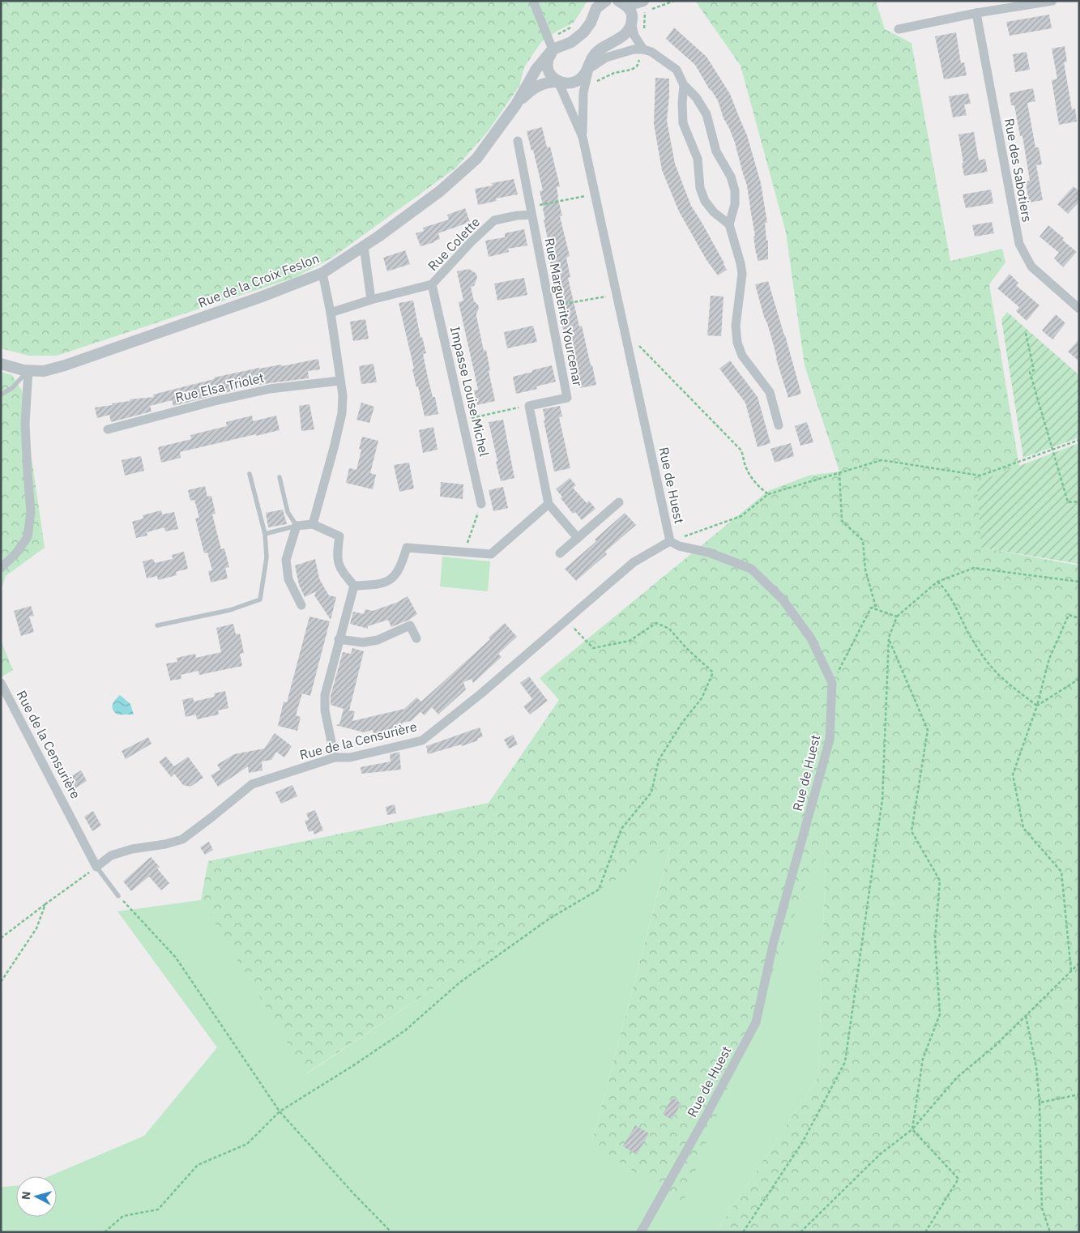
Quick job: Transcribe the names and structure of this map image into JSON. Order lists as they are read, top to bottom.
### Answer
{
  "streets": {
    "street": [
      "Rue des Sabotiers",
      "Rue Colette",
      "Rue de la Croix Feslon",
      "Rue Marguerite Yourcenar",
      "Rue Elsa Triolet",
      "Impasse Louise Michel",
      "Rue de Huest",
      "Rue de la Censurière"
    ]
  },
  "crossings": [
    ["Rue Colette", "Rue Marguerite Yourcenar"],
    ["Rue Colette", "Impasse Louise Michel"],
    ["Rue de la Croix Feslon", "Rue de Huest"],
    ["Rue de Huest", "Rue de la Censurière"]
  ],
  "north": "left"
}
